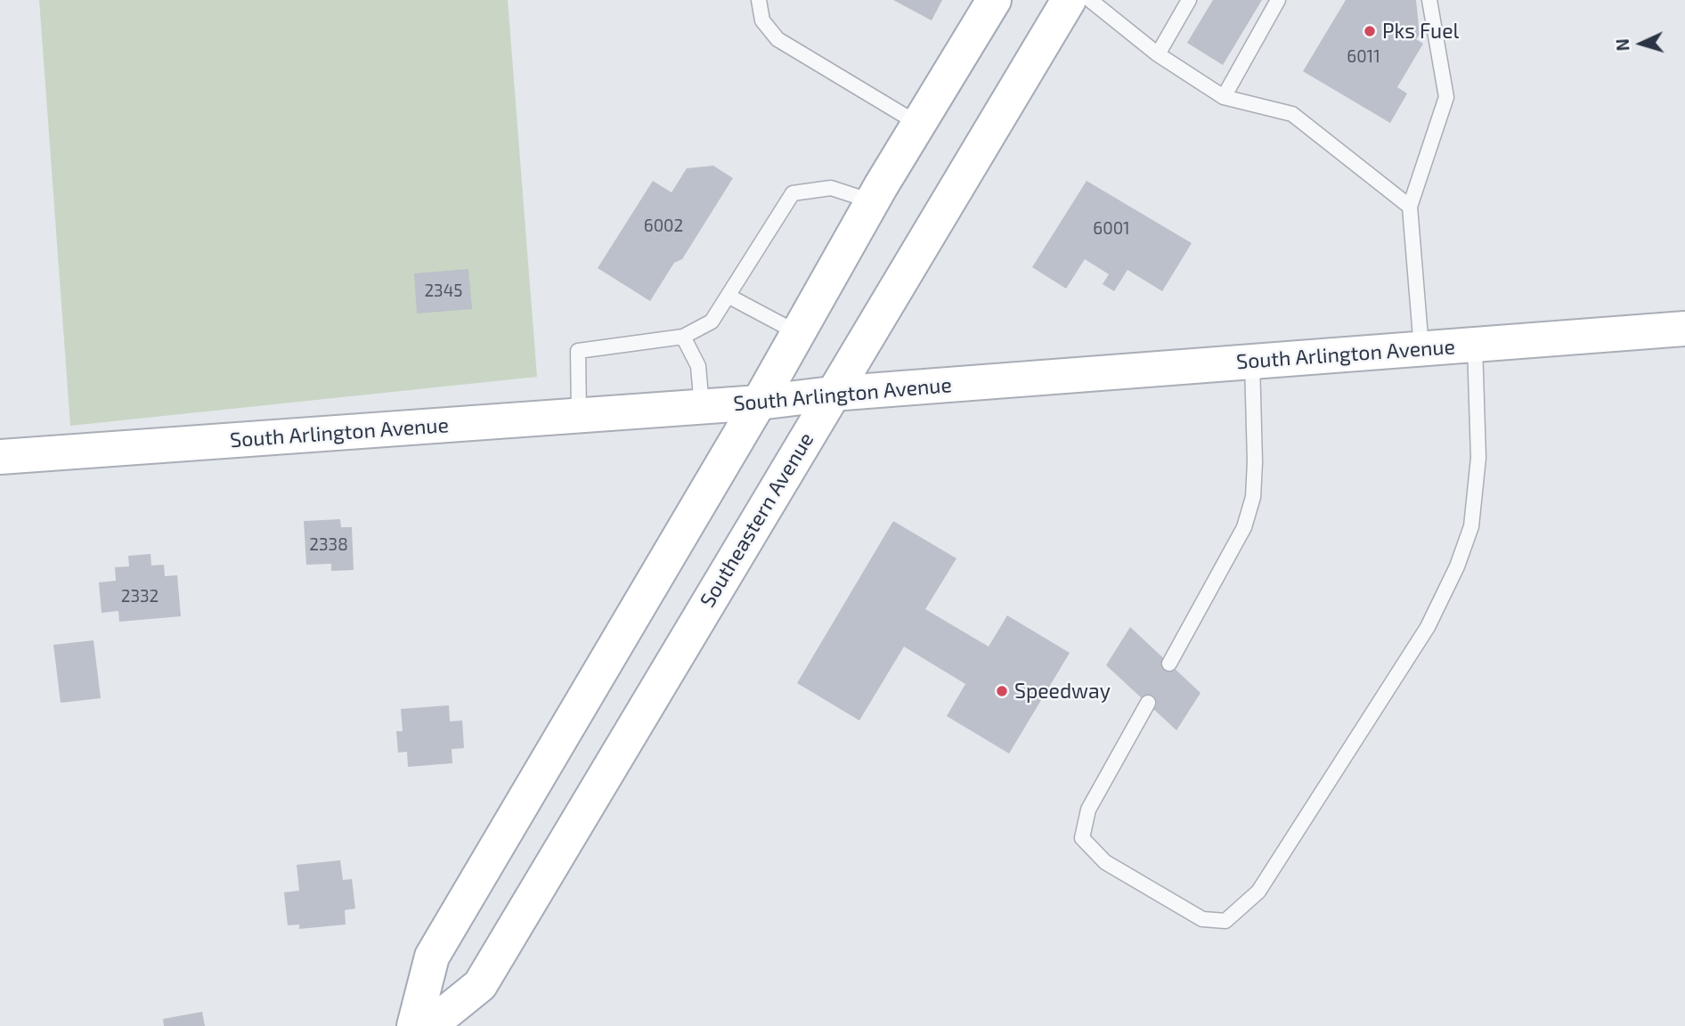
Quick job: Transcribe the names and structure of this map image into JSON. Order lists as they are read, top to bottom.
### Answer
{
  "streets": {
    "main road": ["South Arlington Avenue", "Southeastern Avenue"]
  },
  "crossings": [
    ["South Arlington Avenue", "Southeastern Avenue"]
  ],
  "places": ["Pks Fuel", "Speedway"],
  "house_numbers": [
    "6011",
    "6002",
    "6001",
    "2345",
    "2338",
    "2332"
  ],
  "north": "left"
}
